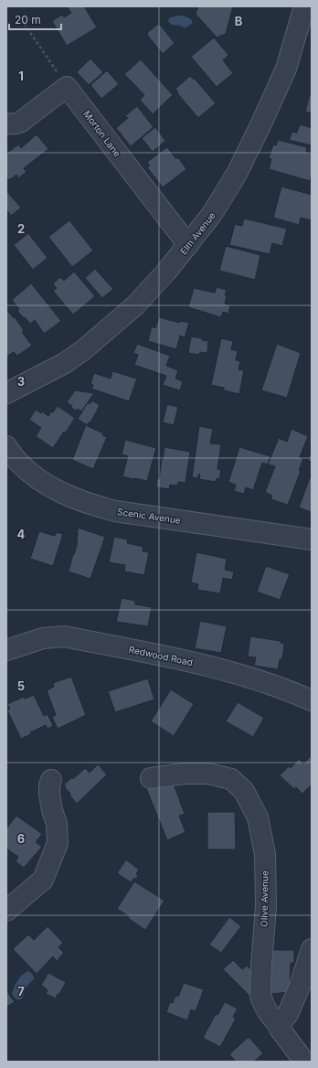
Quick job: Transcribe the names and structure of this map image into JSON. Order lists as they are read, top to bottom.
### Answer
{
  "streets": {
    "street": [
      "Morton Lane",
      "Elm Avenue",
      "Scenic Avenue",
      "Redwood Road",
      "Olive Avenue"
    ]
  },
  "crossings": [
    ["Morton Lane", "Elm Avenue"]
  ],
  "scale_bar": "20 m",
  "grid": {
    "columns": ["B"],
    "rows": [
      "1",
      "2",
      "3",
      "4",
      "5",
      "6",
      "7"
    ]
  }
}
